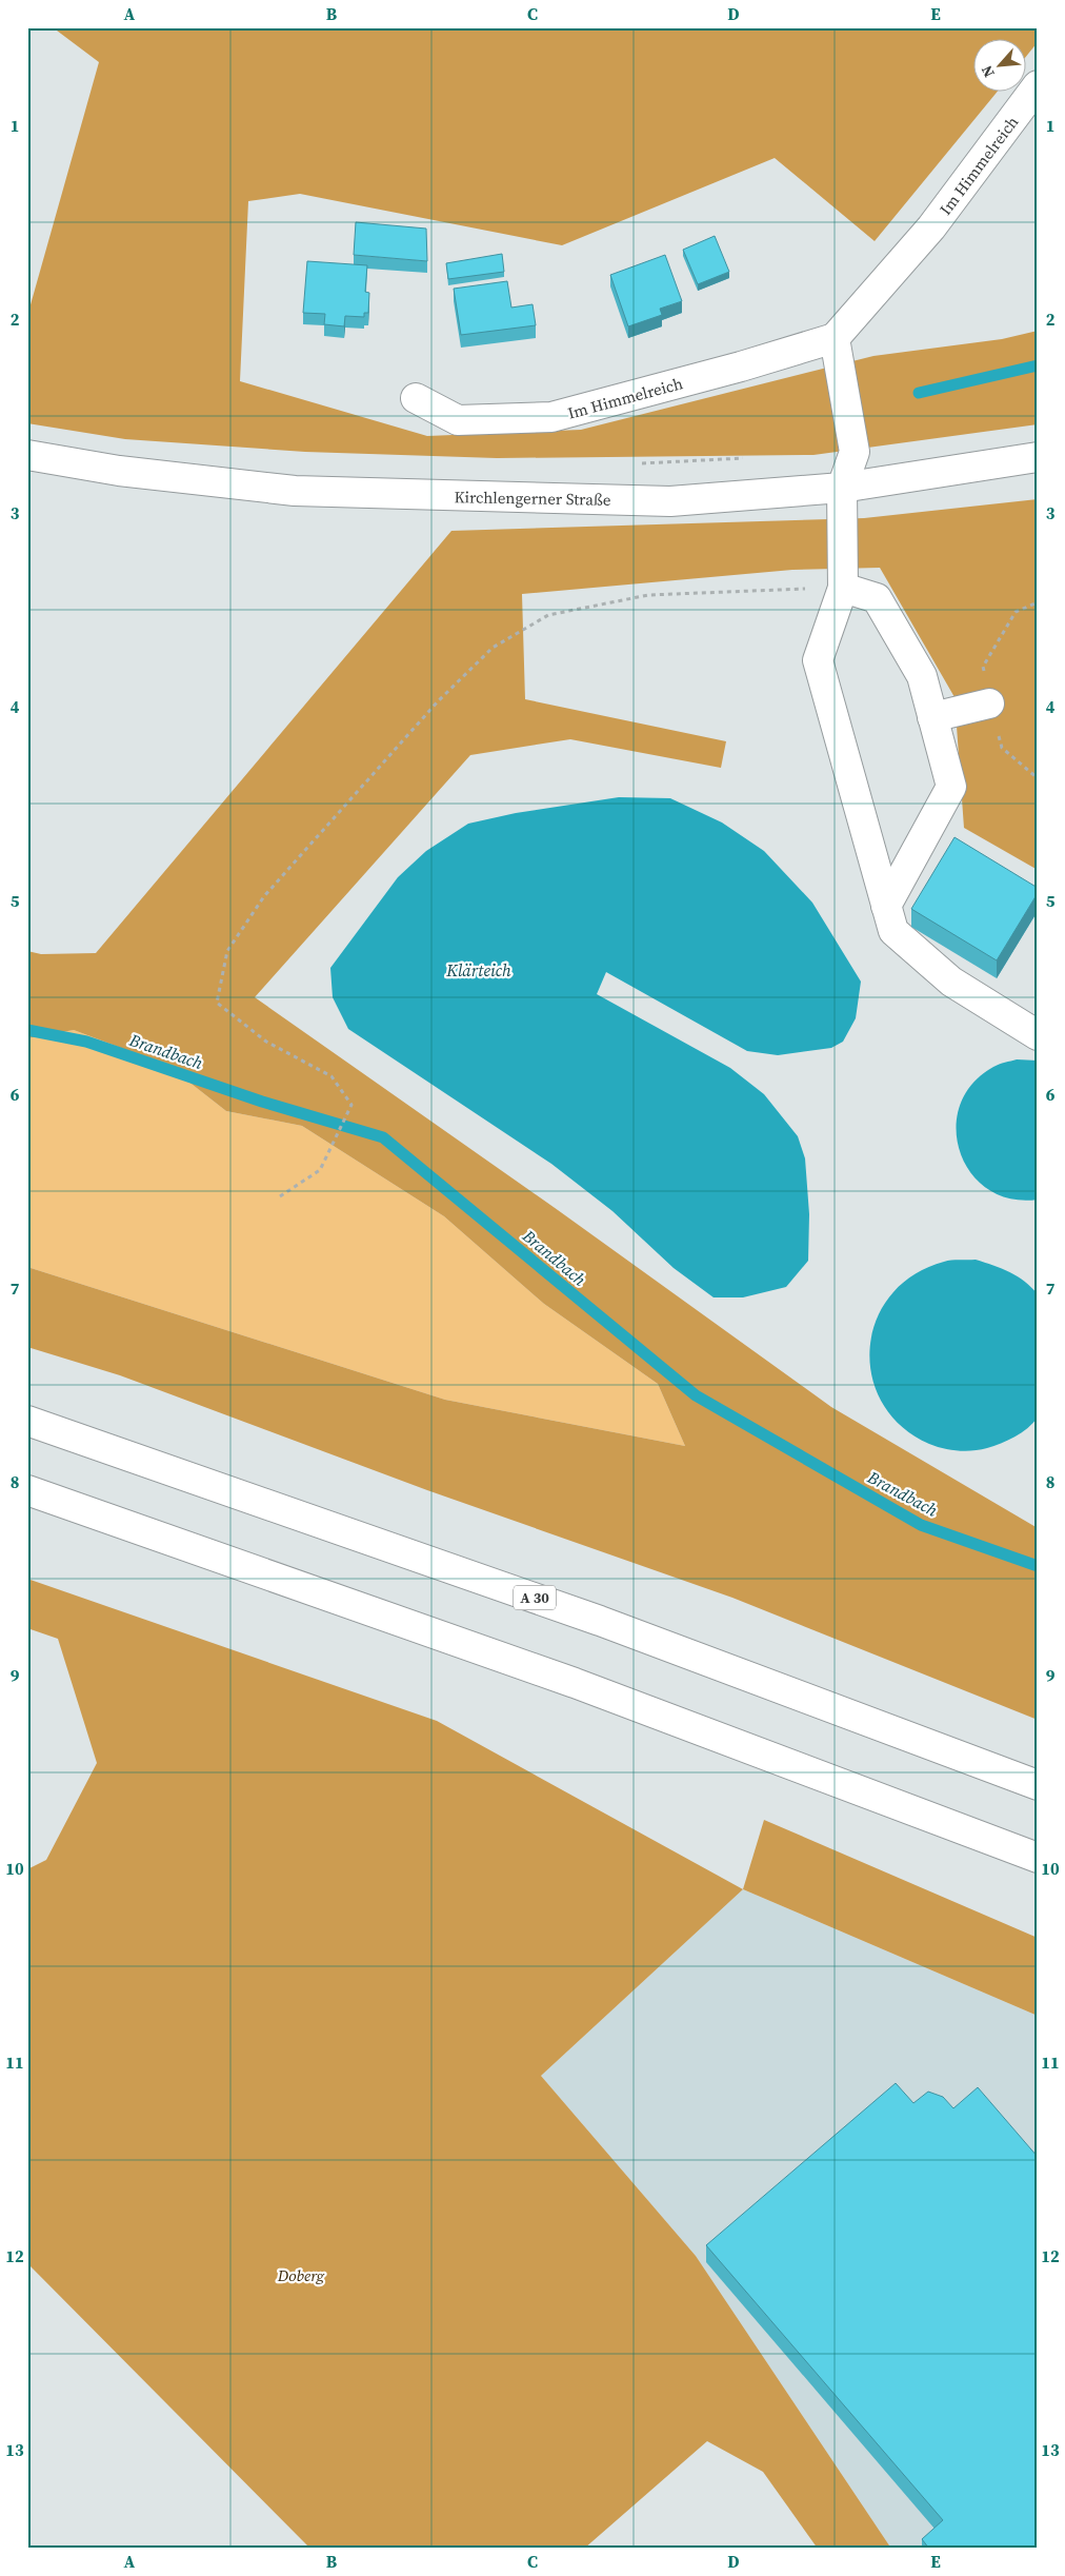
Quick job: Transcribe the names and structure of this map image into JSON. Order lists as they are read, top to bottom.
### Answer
{
  "streets": {
    "main road": ["Im Himmelreich", "Kirchlengerner Straße", "A 30"]
  },
  "water": ["Klärteich", "Brandbach"],
  "parks": ["Doberg"],
  "north": "bottom left",
  "grid": {
    "columns": [
      "A",
      "B",
      "C",
      "D",
      "E"
    ],
    "rows": [
      "1",
      "2",
      "3",
      "4",
      "5",
      "6",
      "7",
      "8",
      "9",
      "10",
      "11",
      "12",
      "13"
    ]
  }
}
